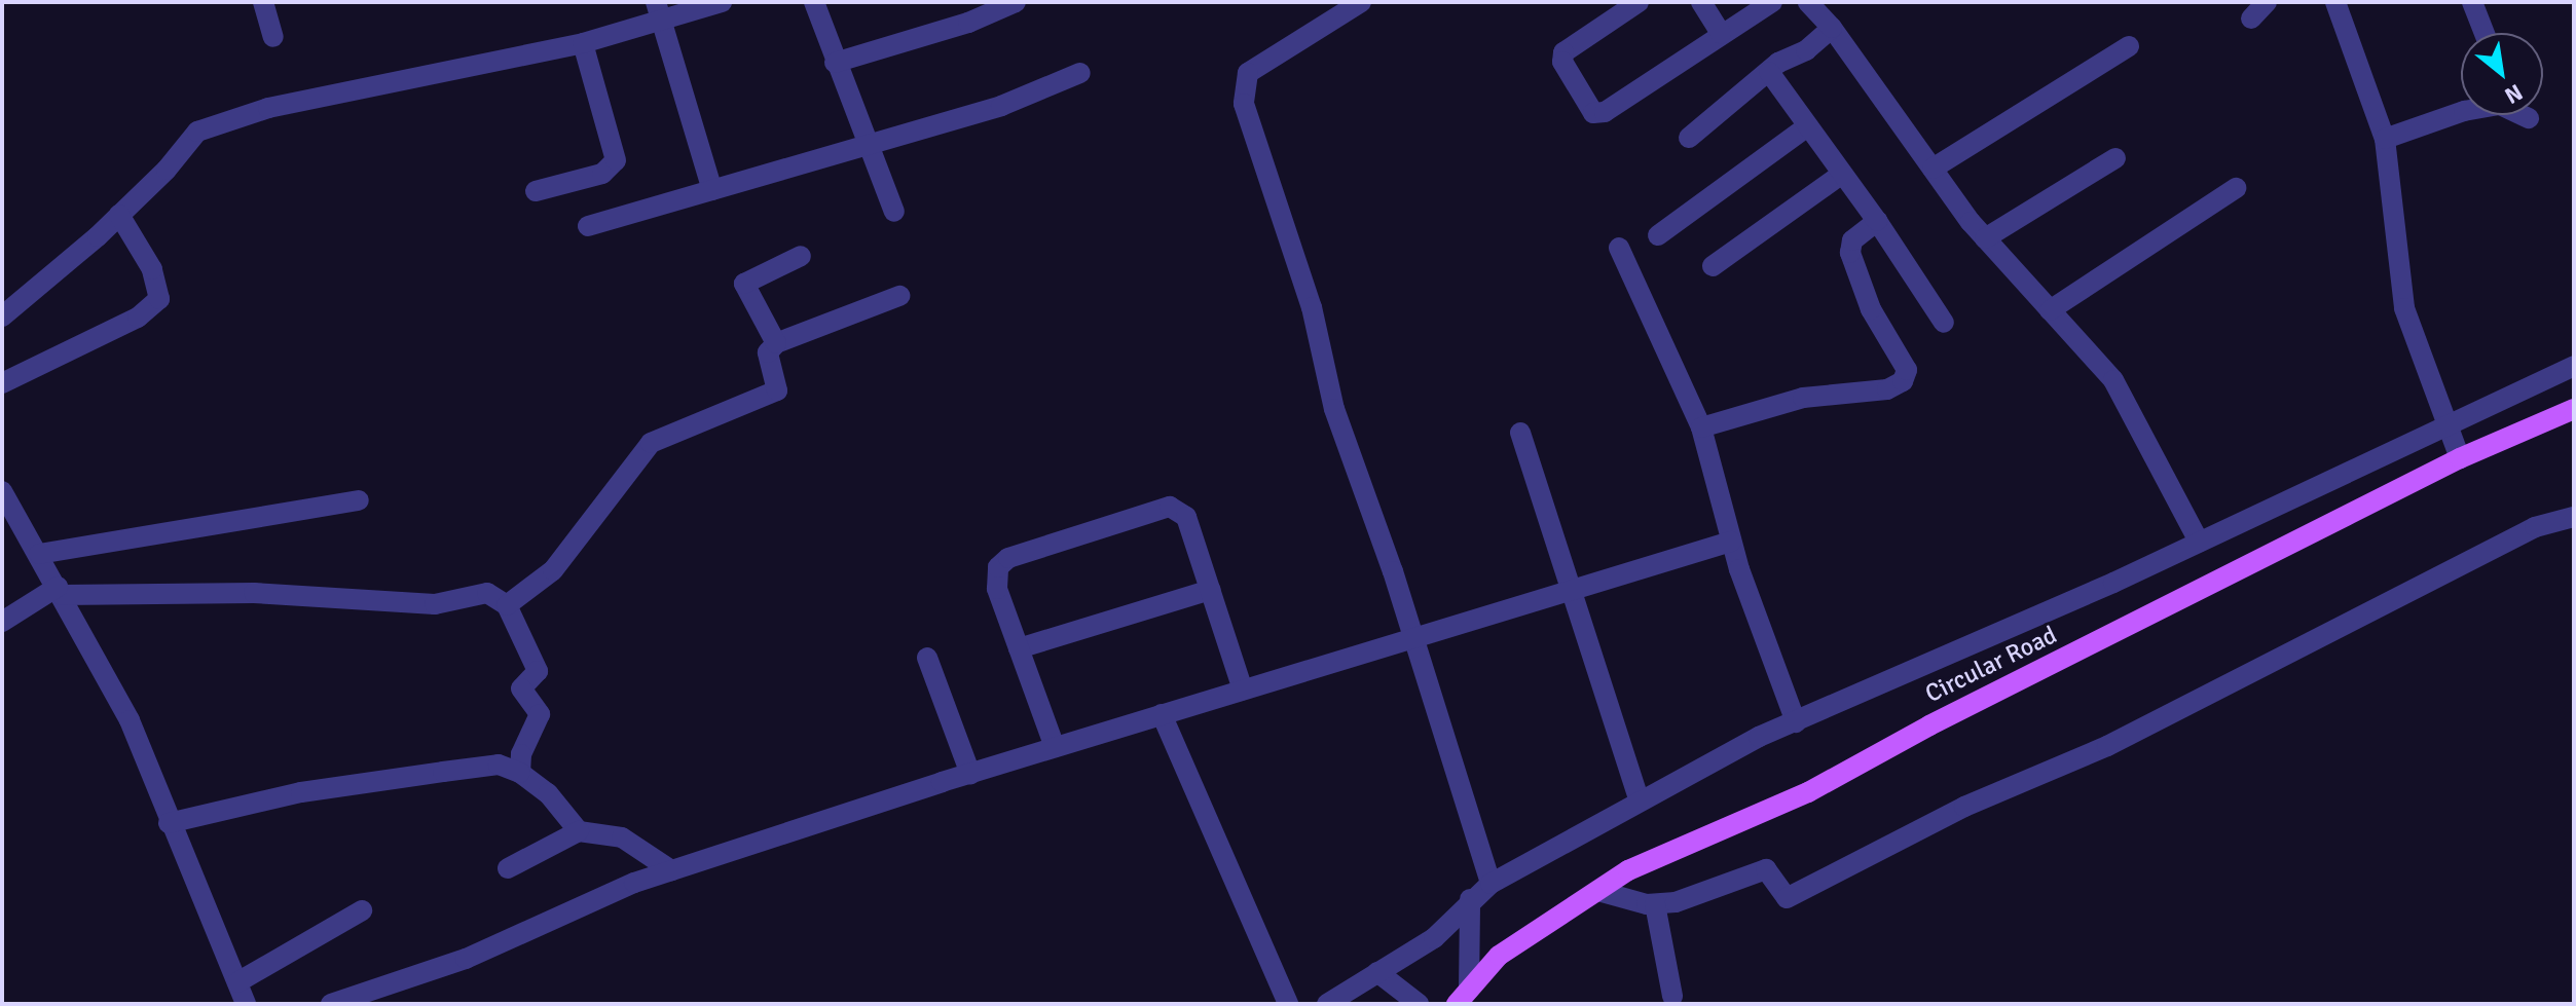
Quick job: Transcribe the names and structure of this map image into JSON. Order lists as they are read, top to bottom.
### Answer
{
  "streets": {
    "main road": ["Circular Road"]
  },
  "north": "bottom right"
}
